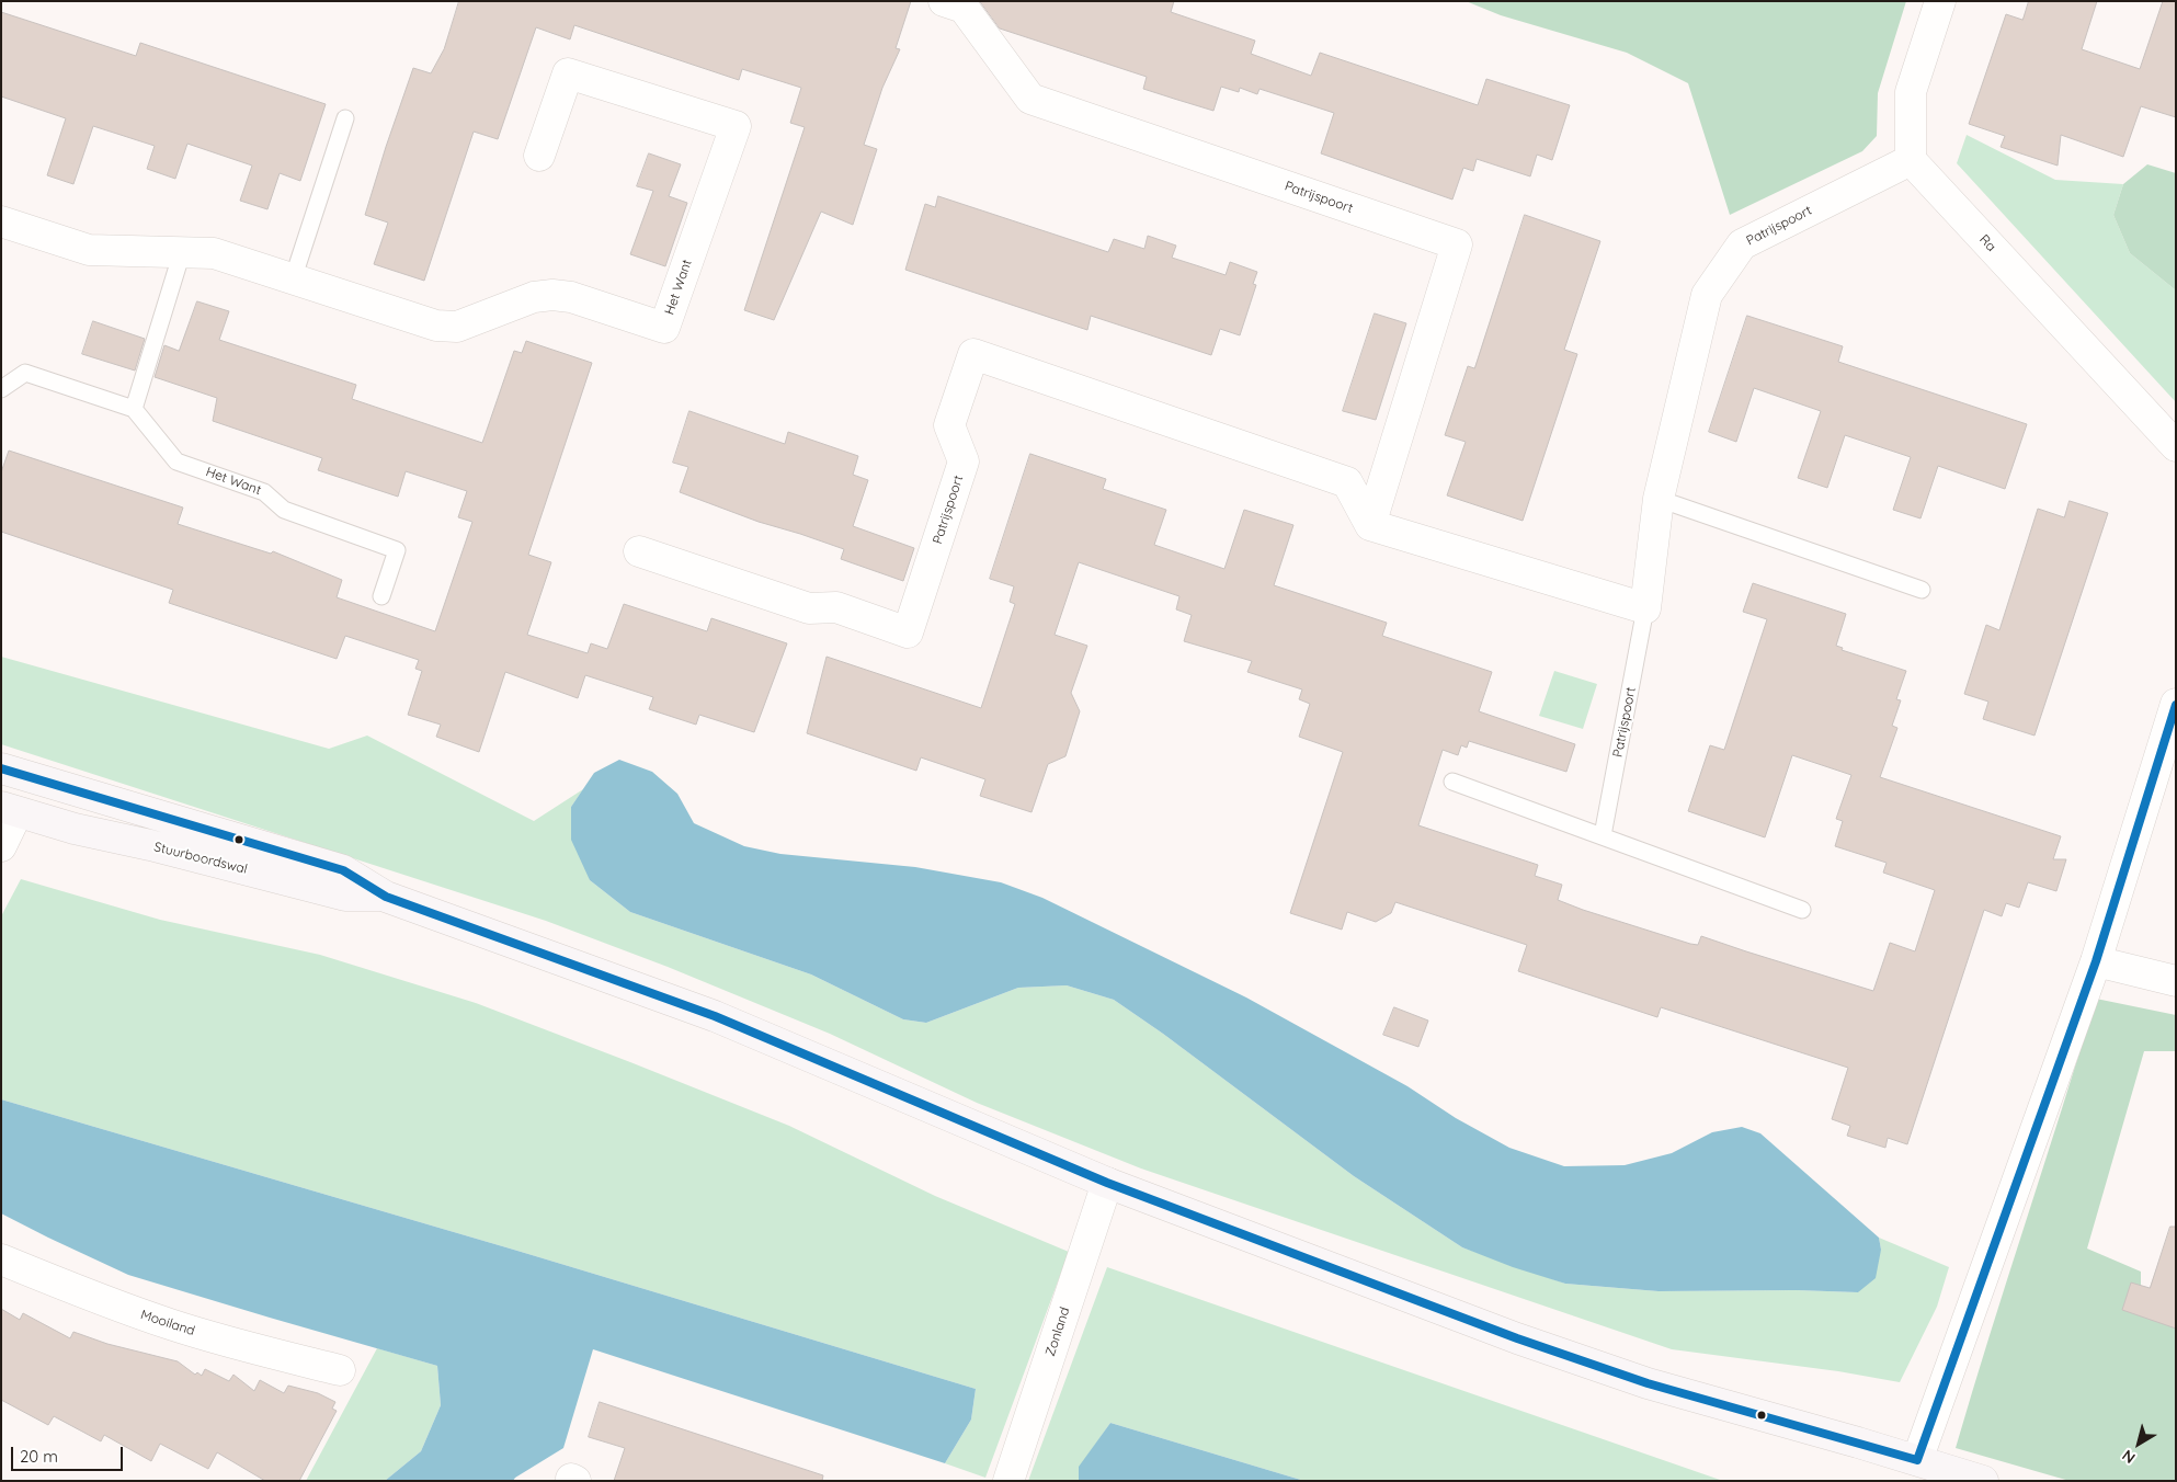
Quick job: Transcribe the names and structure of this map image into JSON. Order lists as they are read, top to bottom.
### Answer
{
  "streets": {
    "street": [
      "Patrijspoort",
      "Ra",
      "Het Want",
      "Stuurboordswal",
      "Mooiland",
      "Zonland"
    ]
  },
  "crossings": [
    ["Patrijspoort", "Ra"],
    ["Stuurboordswal", "Zonland"]
  ],
  "scale_bar": "20 m",
  "north": "bottom left"
}
